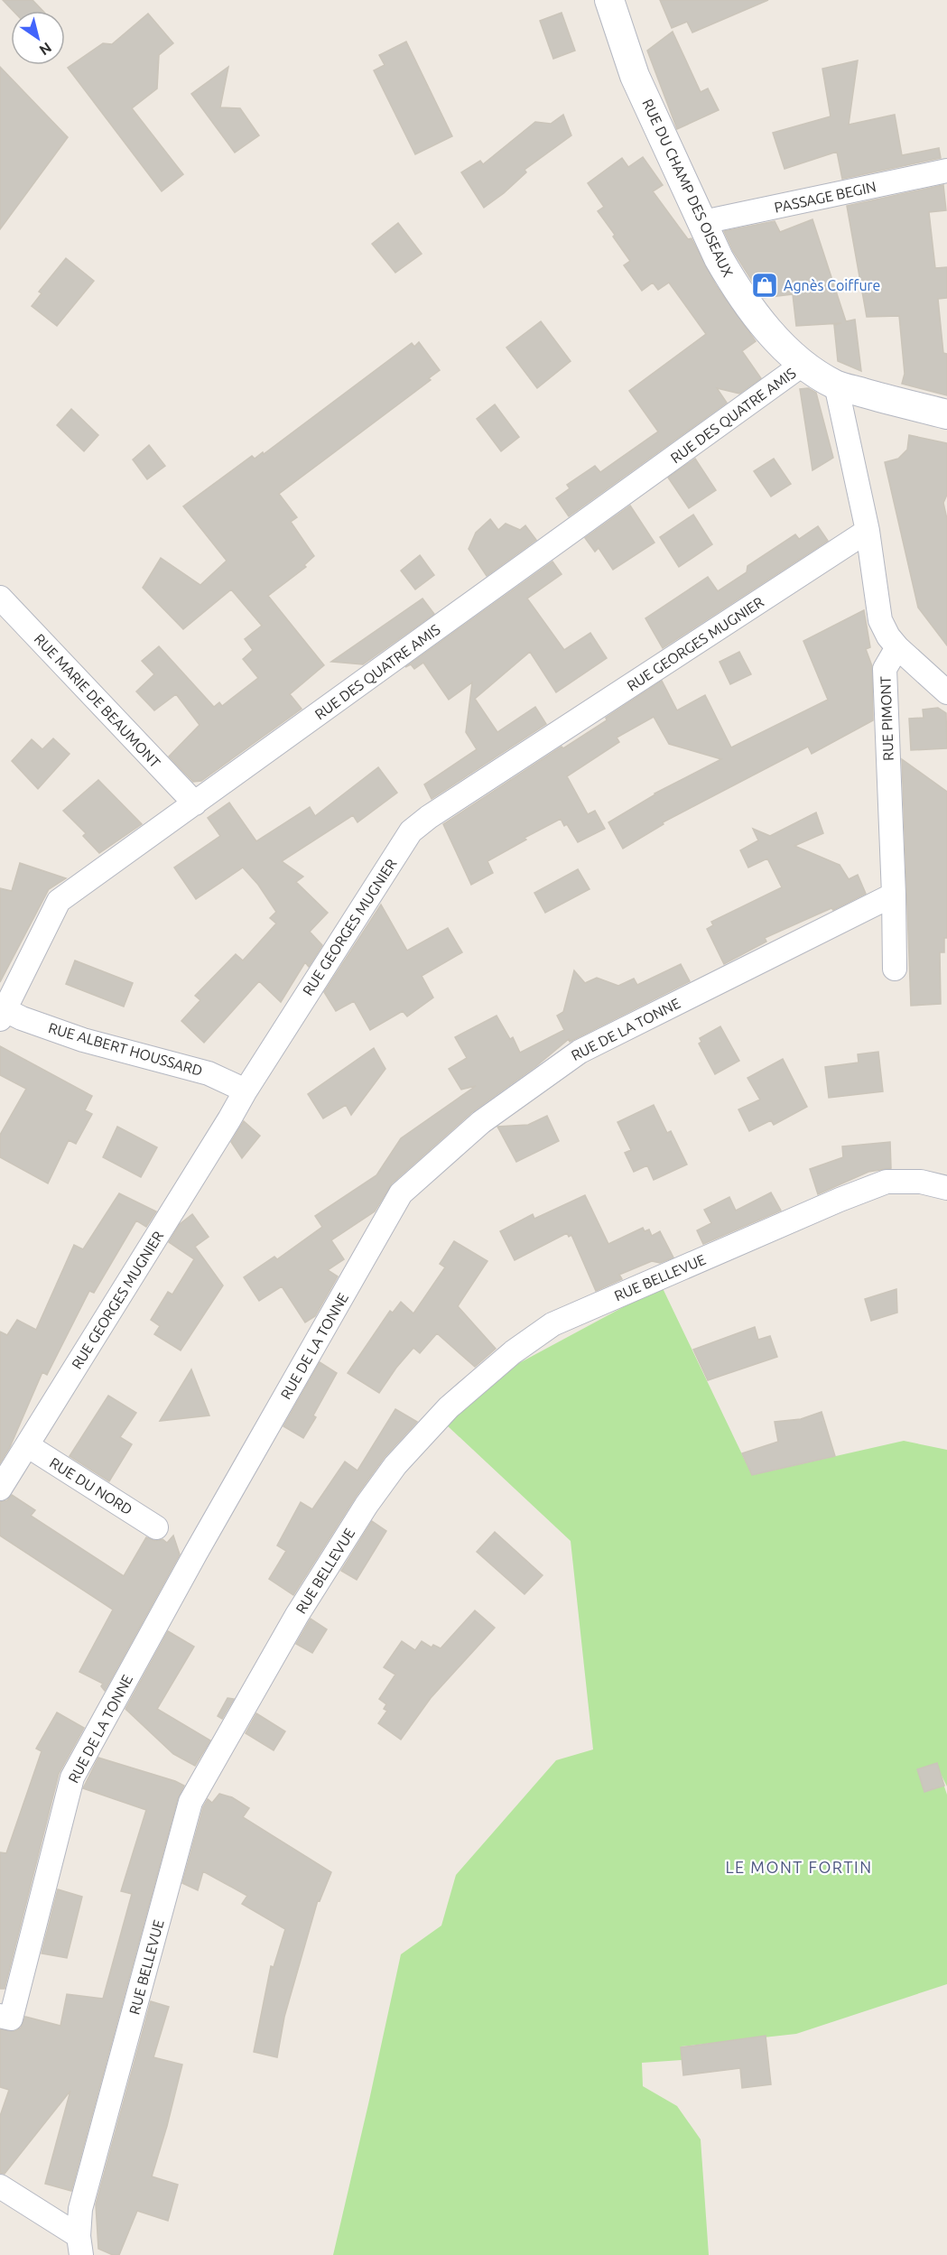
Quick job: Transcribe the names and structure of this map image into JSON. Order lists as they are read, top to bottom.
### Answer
{
  "streets": {
    "street": [
      "RUE DU CHAMP DES OISEAUX",
      "PASSAGE BEGIN",
      "RUE DES QUATRE AMIS",
      "RUE GEORGES MUGNIER",
      "RUE MARIE DE BEAUMONT",
      "RUE PIMONT",
      "RUE DE LA TONNE",
      "RUE ALBERT HOUSSARD",
      "RUE BELLEVUE",
      "RUE DU NORD"
    ]
  },
  "crossings": [
    ["RUE DU CHAMP DES OISEAUX", "PASSAGE BEGIN"],
    ["RUE DU CHAMP DES OISEAUX", "RUE DES QUATRE AMIS"],
    ["RUE DES QUATRE AMIS", "RUE MARIE DE BEAUMONT"],
    ["RUE DES QUATRE AMIS", "RUE ALBERT HOUSSARD"],
    ["RUE GEORGES MUGNIER", "RUE ALBERT HOUSSARD"],
    ["RUE GEORGES MUGNIER", "RUE DU NORD"],
    ["RUE PIMONT", "RUE DE LA TONNE"]
  ],
  "districts": ["LE MONT FORTIN"],
  "places": {
    "shop": ["Agnès Coiffure"]
  },
  "north": "bottom right"
}
